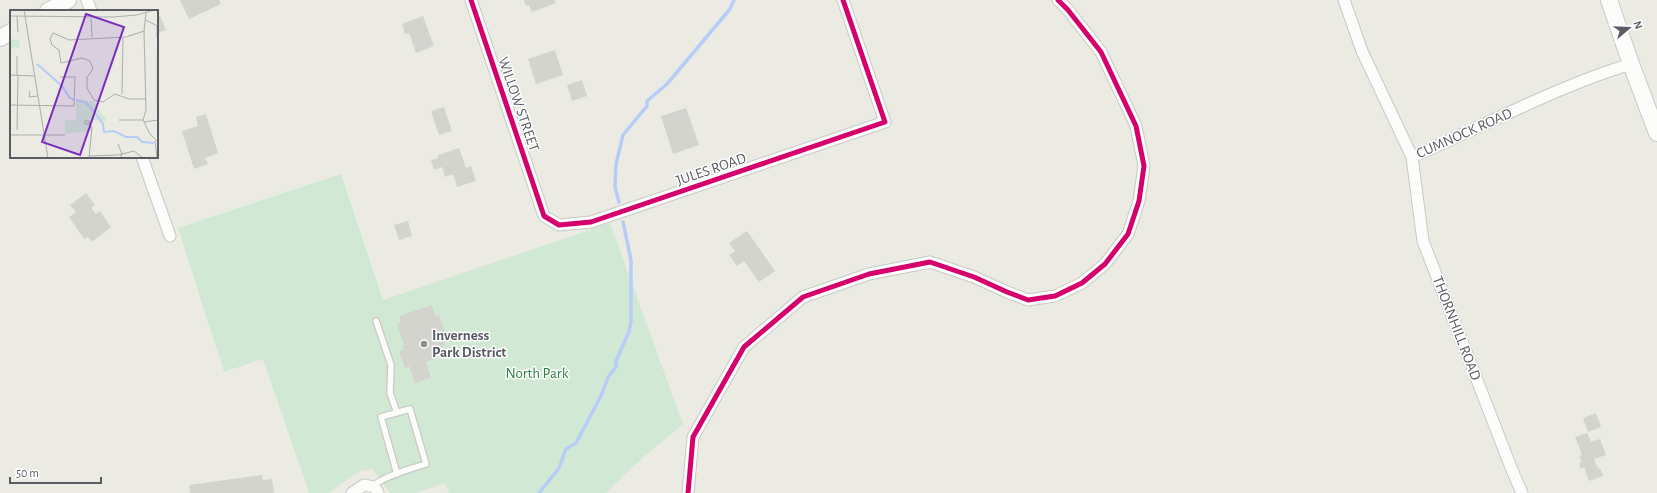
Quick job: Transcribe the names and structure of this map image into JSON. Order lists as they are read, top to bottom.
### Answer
{
  "streets": {
    "street": [
      "WILLOW STREET",
      "CUMNOCK ROAD",
      "JULES ROAD",
      "THORNHILL ROAD"
    ]
  },
  "crossings": [
    ["WILLOW STREET", "JULES ROAD"],
    ["CUMNOCK ROAD", "THORNHILL ROAD"]
  ],
  "parks": ["North Park"],
  "places": ["Inverness Park District"],
  "scale_bar": "50 m",
  "north": "right"
}
